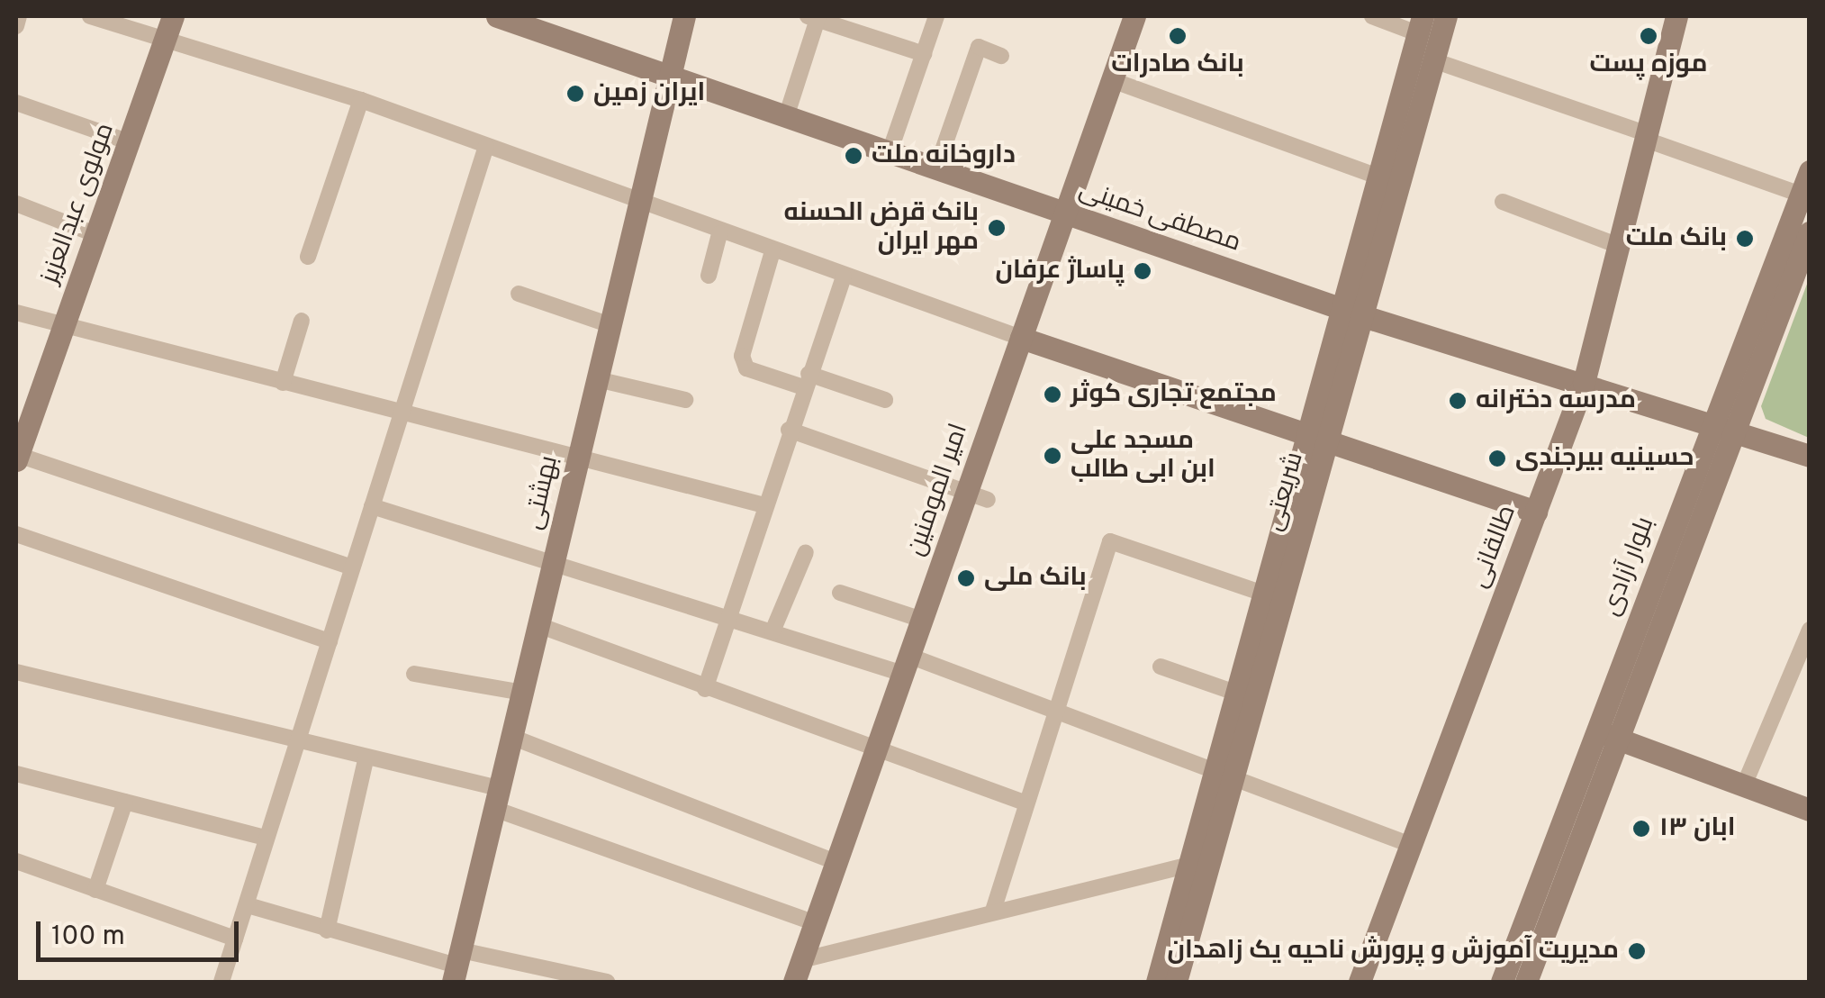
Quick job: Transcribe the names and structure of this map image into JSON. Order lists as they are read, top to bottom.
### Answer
{
  "streets": {
    "main road": [
      "مولوی عبدالعزیز",
      "مصطفی خمینی",
      "امیر المومنین",
      "شریعتی",
      "بهشتی",
      "طالقانی",
      "بلوار آزادی"
    ]
  },
  "crossings": [
    ["مصطفی خمینی", "امیر المومنین"],
    ["مصطفی خمینی", "شریعتی"],
    ["مصطفی خمینی", "بهشتی"],
    ["مصطفی خمینی", "طالقانی"],
    ["مصطفی خمینی", "بلوار آزادی"]
  ],
  "places": [
    "بانک صادرات",
    "موزه پست",
    "ایران زمین",
    "داروخانه ملت",
    "بانک قرض الحسنه مهر ایران",
    "بانک ملت",
    "پاساژ عرفان",
    "مجتمع تجاری کوثر",
    "مدرسه دخترانه",
    "مسجد علی ابن ابی طالب",
    "حسینیه بیرجندی",
    "بانک ملی",
    "۱۳ ابان",
    "مدیریت آموزش و پرورش ناحیه یک زاهدان"
  ],
  "scale_bar": "100 m"
}
